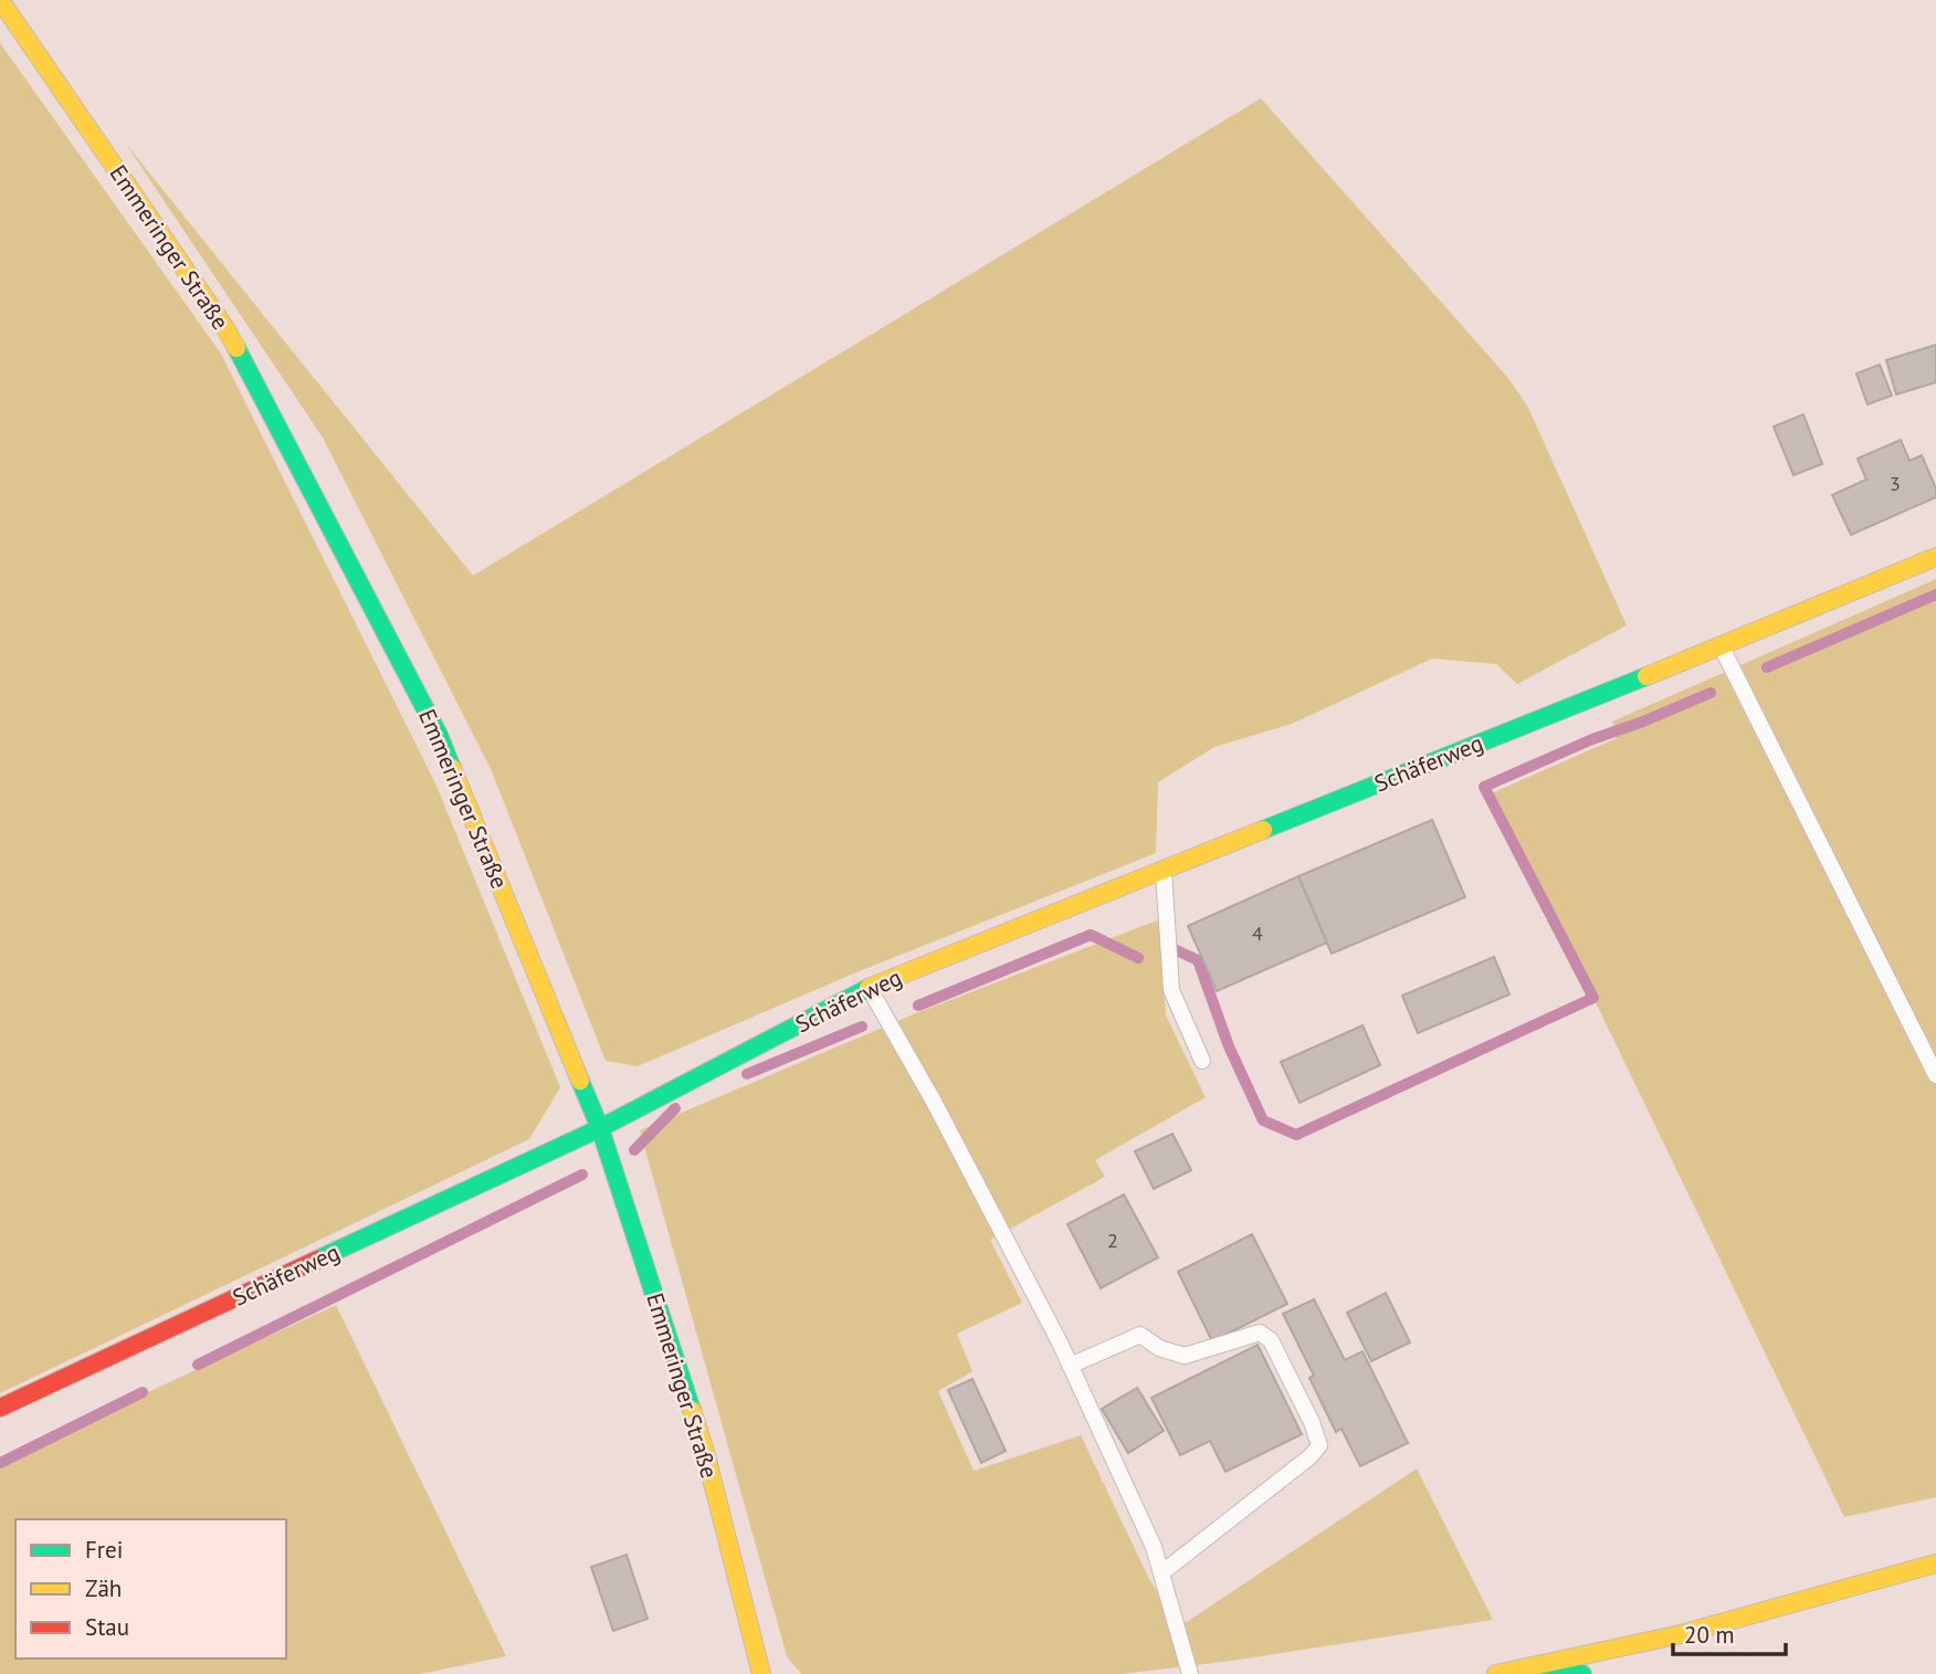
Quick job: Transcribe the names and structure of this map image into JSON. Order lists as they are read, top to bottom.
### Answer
{
  "streets": {
    "main road": ["Emmeringer Straße", "Schäferweg"]
  },
  "crossings": [
    ["Emmeringer Straße", "Schäferweg"]
  ],
  "house_numbers": ["3", "4", "2"],
  "legend": ["Frei", "Zäh", "Stau"],
  "scale_bar": "20 m"
}
